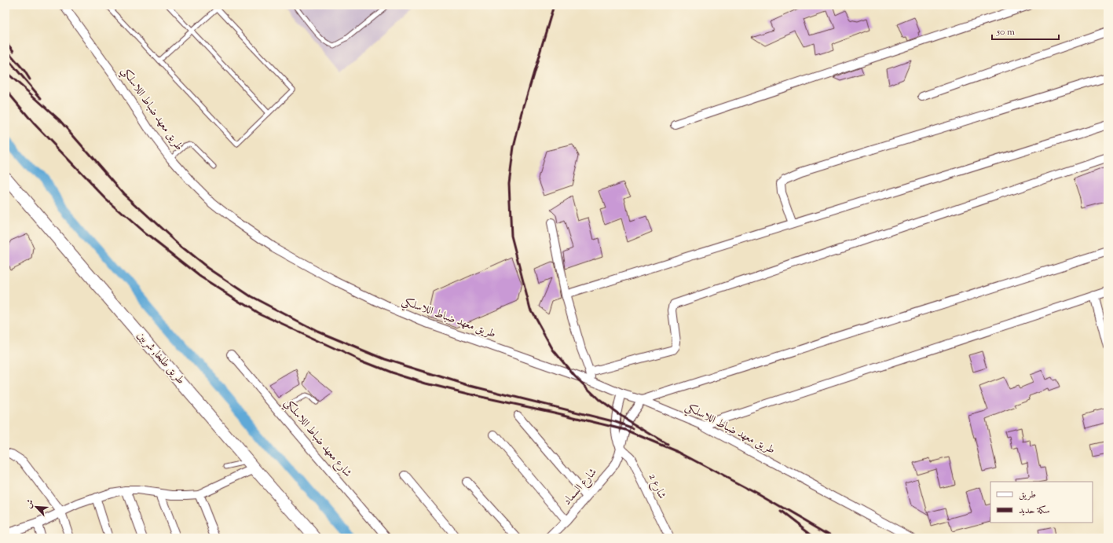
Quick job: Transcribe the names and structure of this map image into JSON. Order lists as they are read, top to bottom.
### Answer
{
  "streets": {
    "main road": ["طريق طلخا, شربين"],
    "street": [
      "طريق معهد ضباط اللاسلكي",
      "شارع معهد ضباط اللاسلكي",
      "شارع 2",
      "شارع السماد"
    ]
  },
  "crossings": [
    ["طريق معهد ضباط اللاسلكي", "شارع السماد"],
    ["شارع 2", "شارع السماد"]
  ],
  "legend": ["طريق", "سكة حديد"],
  "scale_bar": "50 m",
  "north": "top left"
}
